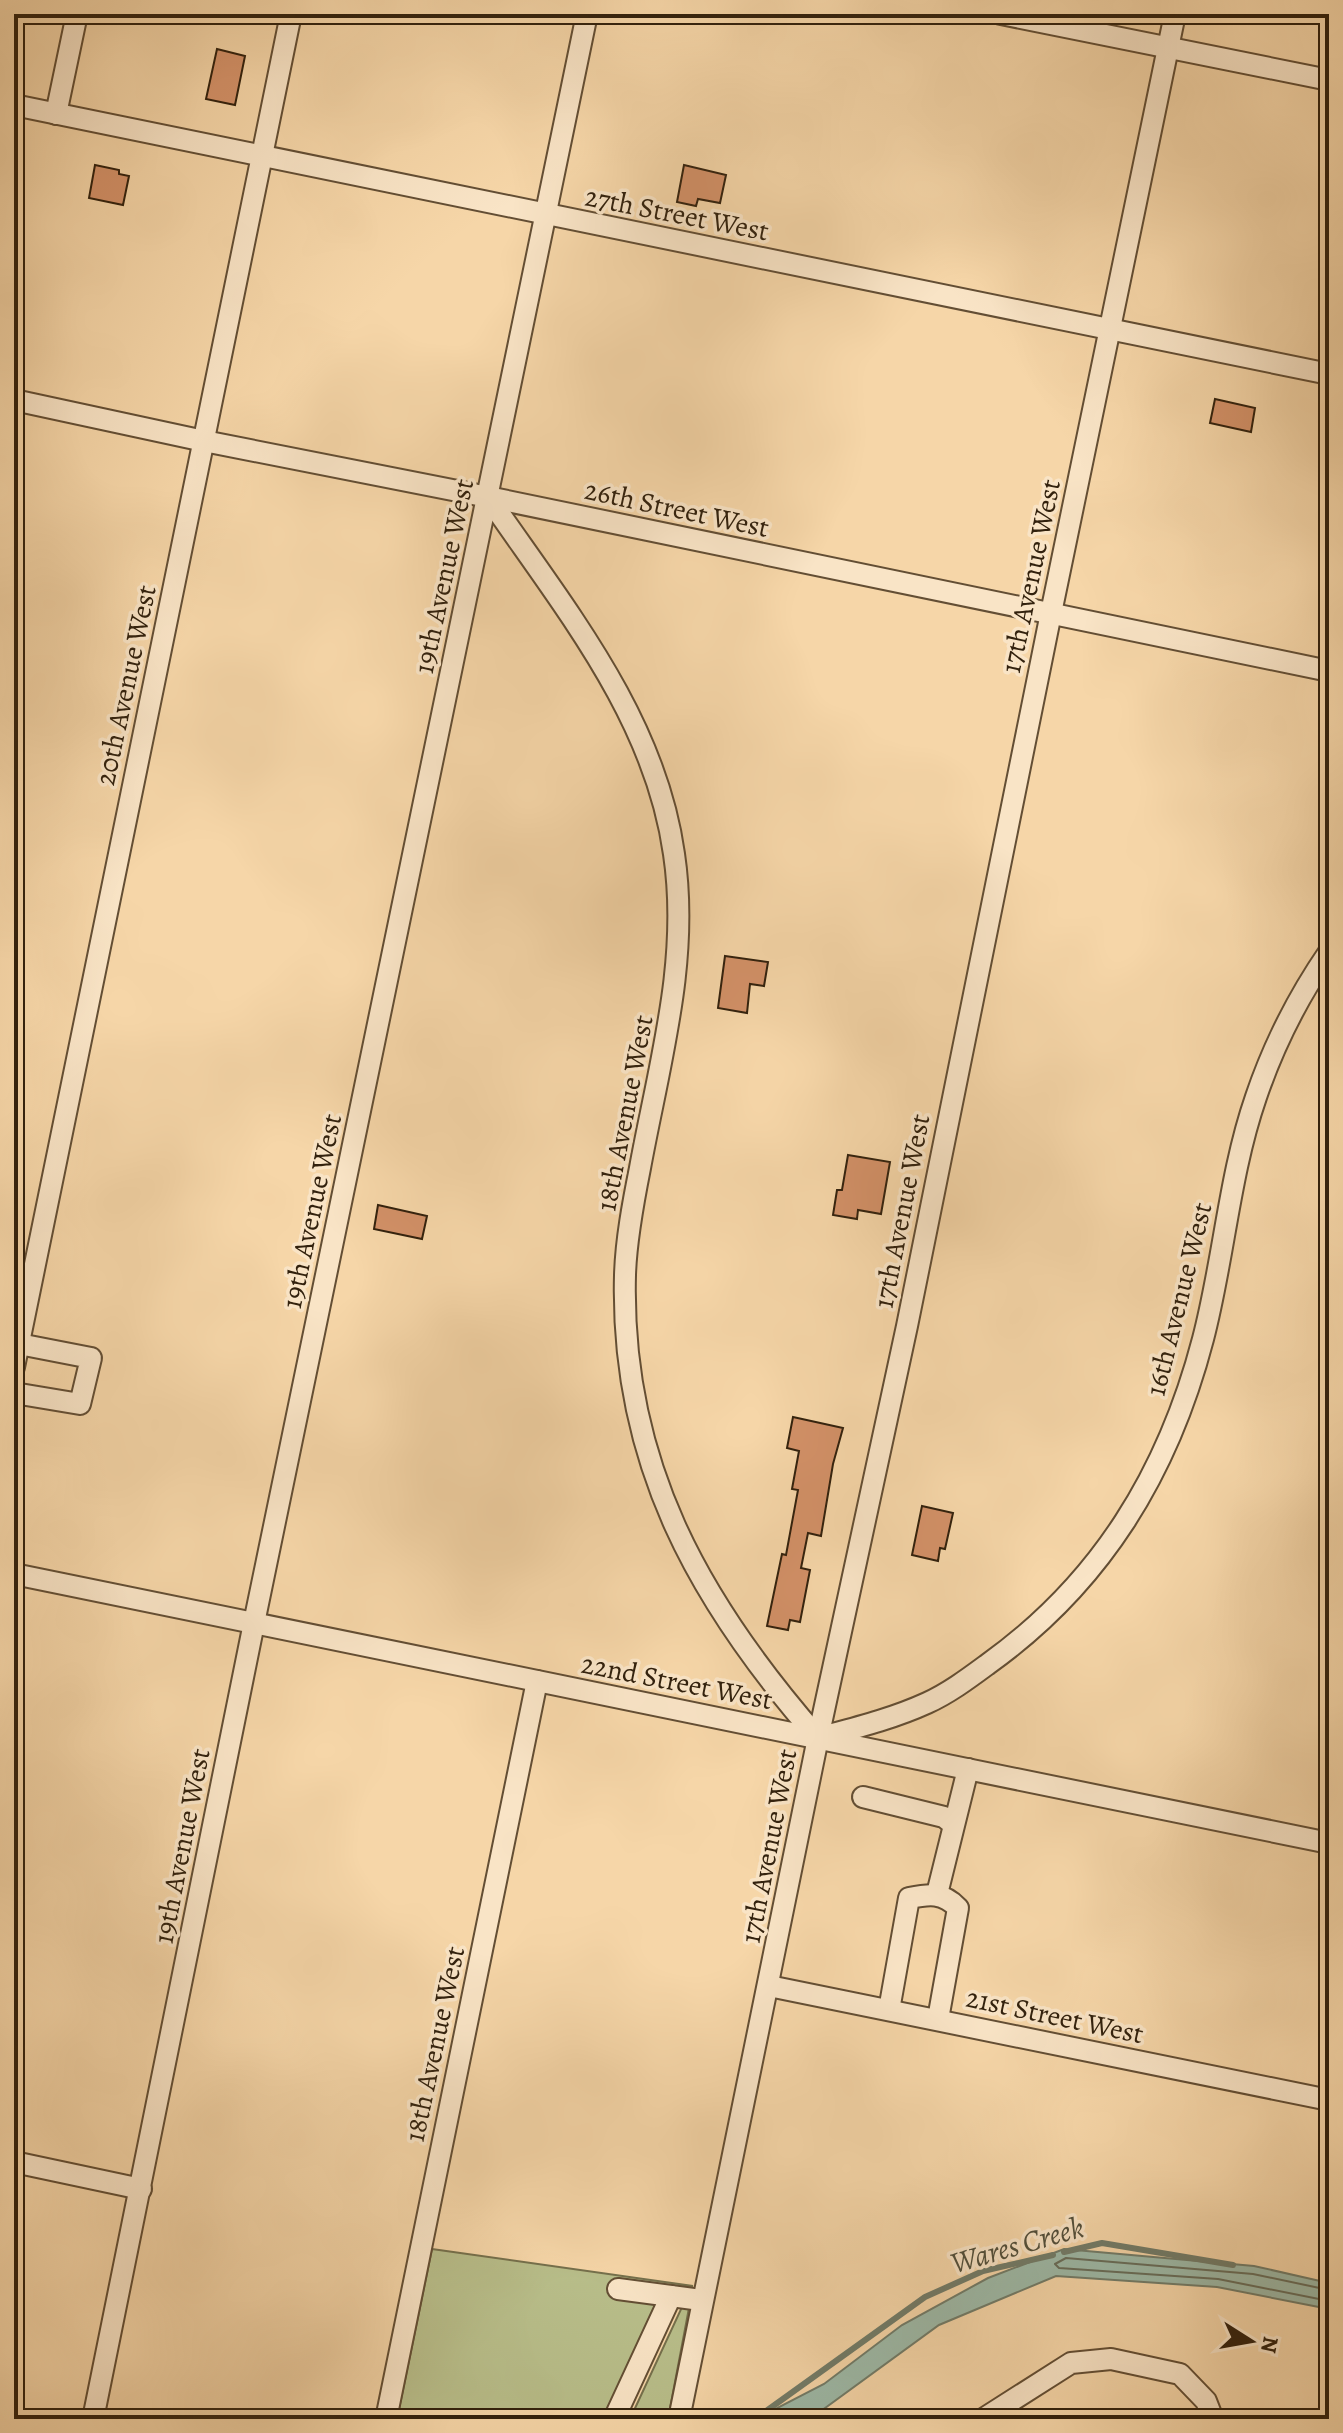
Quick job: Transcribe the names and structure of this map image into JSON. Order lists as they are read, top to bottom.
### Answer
{
  "streets": {
    "street": [
      "27th Street West",
      "26th Street West",
      "19th Avenue West",
      "17th Avenue West",
      "20th Avenue West",
      "18th Avenue West",
      "16th Avenue West",
      "22nd Street West",
      "21st Street West"
    ]
  },
  "crossings": [
    ["27th Street West", "19th Avenue West"],
    ["27th Street West", "17th Avenue West"],
    ["27th Street West", "20th Avenue West"],
    ["26th Street West", "19th Avenue West"],
    ["26th Street West", "17th Avenue West"],
    ["26th Street West", "20th Avenue West"],
    ["26th Street West", "18th Avenue West"],
    ["19th Avenue West", "18th Avenue West"],
    ["19th Avenue West", "22nd Street West"],
    ["17th Avenue West", "18th Avenue West"],
    ["17th Avenue West", "16th Avenue West"],
    ["17th Avenue West", "22nd Street West"],
    ["17th Avenue West", "21st Street West"],
    ["18th Avenue West", "16th Avenue West"],
    ["18th Avenue West", "22nd Street West"],
    ["16th Avenue West", "22nd Street West"]
  ],
  "water": ["Wares Creek"],
  "north": "right"
}
